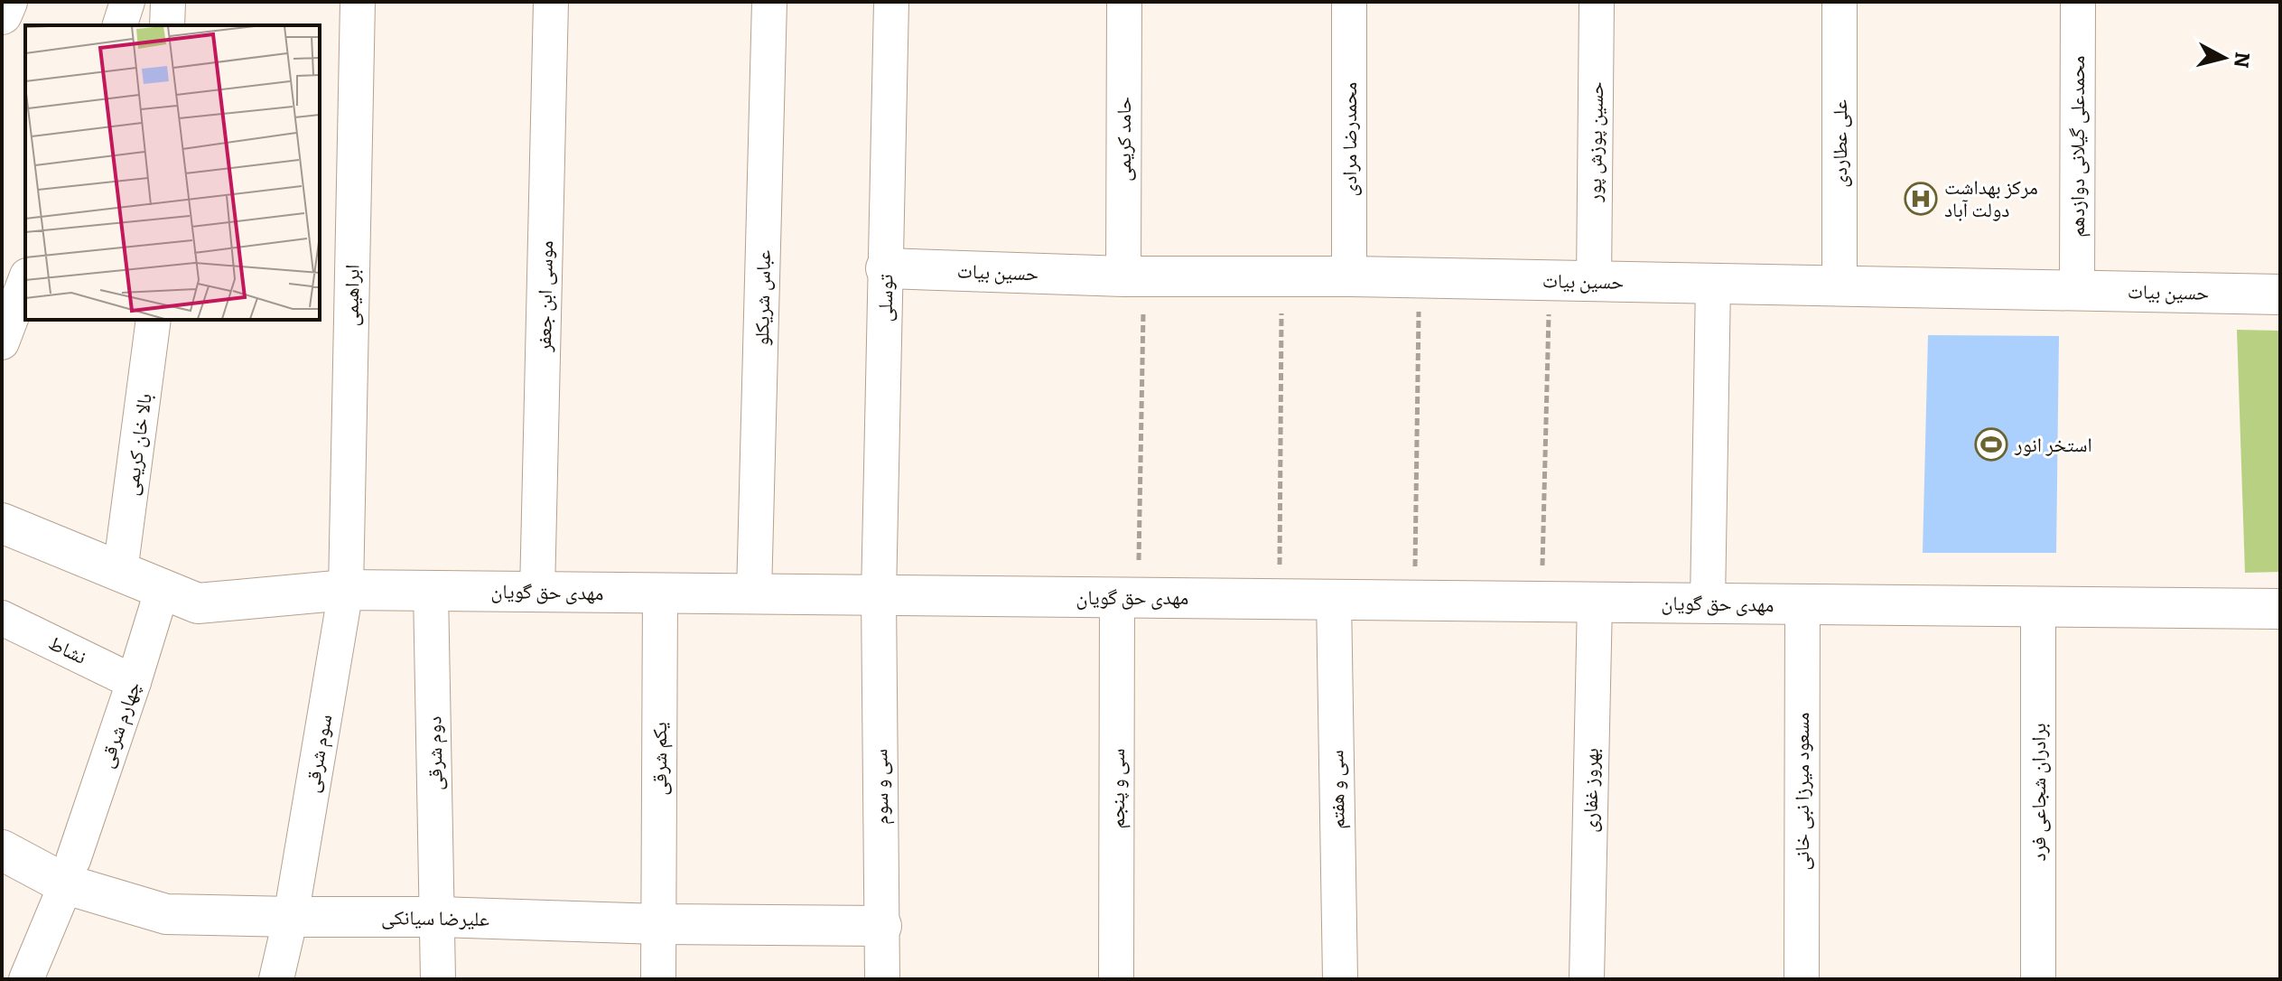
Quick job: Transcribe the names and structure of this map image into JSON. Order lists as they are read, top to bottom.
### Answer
{
  "streets": {
    "street": [
      "حامد کریمی",
      "محمدرضا مرادی",
      "حسین پوزش پور",
      "علی عطاردی",
      "محمدعلی گیلانی دوازدهم",
      "حسین بیات",
      "ابراهیمی",
      "موسی ابن جعفر",
      "عباس شریکلو",
      "توسلی",
      "بالا خان کریمی",
      "مهدی حق گویان",
      "نشاط",
      "چهارم شرقی",
      "سوم شرقی",
      "دوم شرقی",
      "یکم شرقی",
      "سی و سوم",
      "سی و پنجم",
      "سی و هفتم",
      "بهروز غفاری",
      "مسعود میرزا نبی خانی",
      "برادران شجاعی فرد",
      "علیرضا سیانکی"
    ]
  },
  "crossings": [
    ["حامد کریمی", "حسین بیات"],
    ["محمدرضا مرادی", "حسین بیات"],
    ["حسین پوزش پور", "حسین بیات"],
    ["علی عطاردی", "حسین بیات"],
    ["محمدعلی گیلانی دوازدهم", "حسین بیات"],
    ["حسین بیات", "توسلی"],
    ["ابراهیمی", "مهدی حق گویان"],
    ["ابراهیمی", "سوم شرقی"],
    ["موسی ابن جعفر", "مهدی حق گویان"],
    ["عباس شریکلو", "مهدی حق گویان"],
    ["توسلی", "مهدی حق گویان"],
    ["توسلی", "سی و سوم"],
    ["بالا خان کریمی", "مهدی حق گویان"],
    ["مهدی حق گویان", "چهارم شرقی"],
    ["مهدی حق گویان", "سوم شرقی"],
    ["مهدی حق گویان", "دوم شرقی"],
    ["مهدی حق گویان", "یکم شرقی"],
    ["مهدی حق گویان", "سی و سوم"],
    ["مهدی حق گویان", "سی و پنجم"],
    ["مهدی حق گویان", "سی و هفتم"],
    ["مهدی حق گویان", "بهروز غفاری"],
    ["مهدی حق گویان", "مسعود میرزا نبی خانی"],
    ["مهدی حق گویان", "برادران شجاعی فرد"],
    ["نشاط", "چهارم شرقی"],
    ["چهارم شرقی", "علیرضا سیانکی"],
    ["سوم شرقی", "علیرضا سیانکی"],
    ["دوم شرقی", "علیرضا سیانکی"],
    ["یکم شرقی", "علیرضا سیانکی"],
    ["سی و سوم", "علیرضا سیانکی"]
  ],
  "places": {
    "hospital": ["مرکز بهداشت دولت آباد"],
    "sports": ["استخر انور"]
  },
  "north": "right"
}
